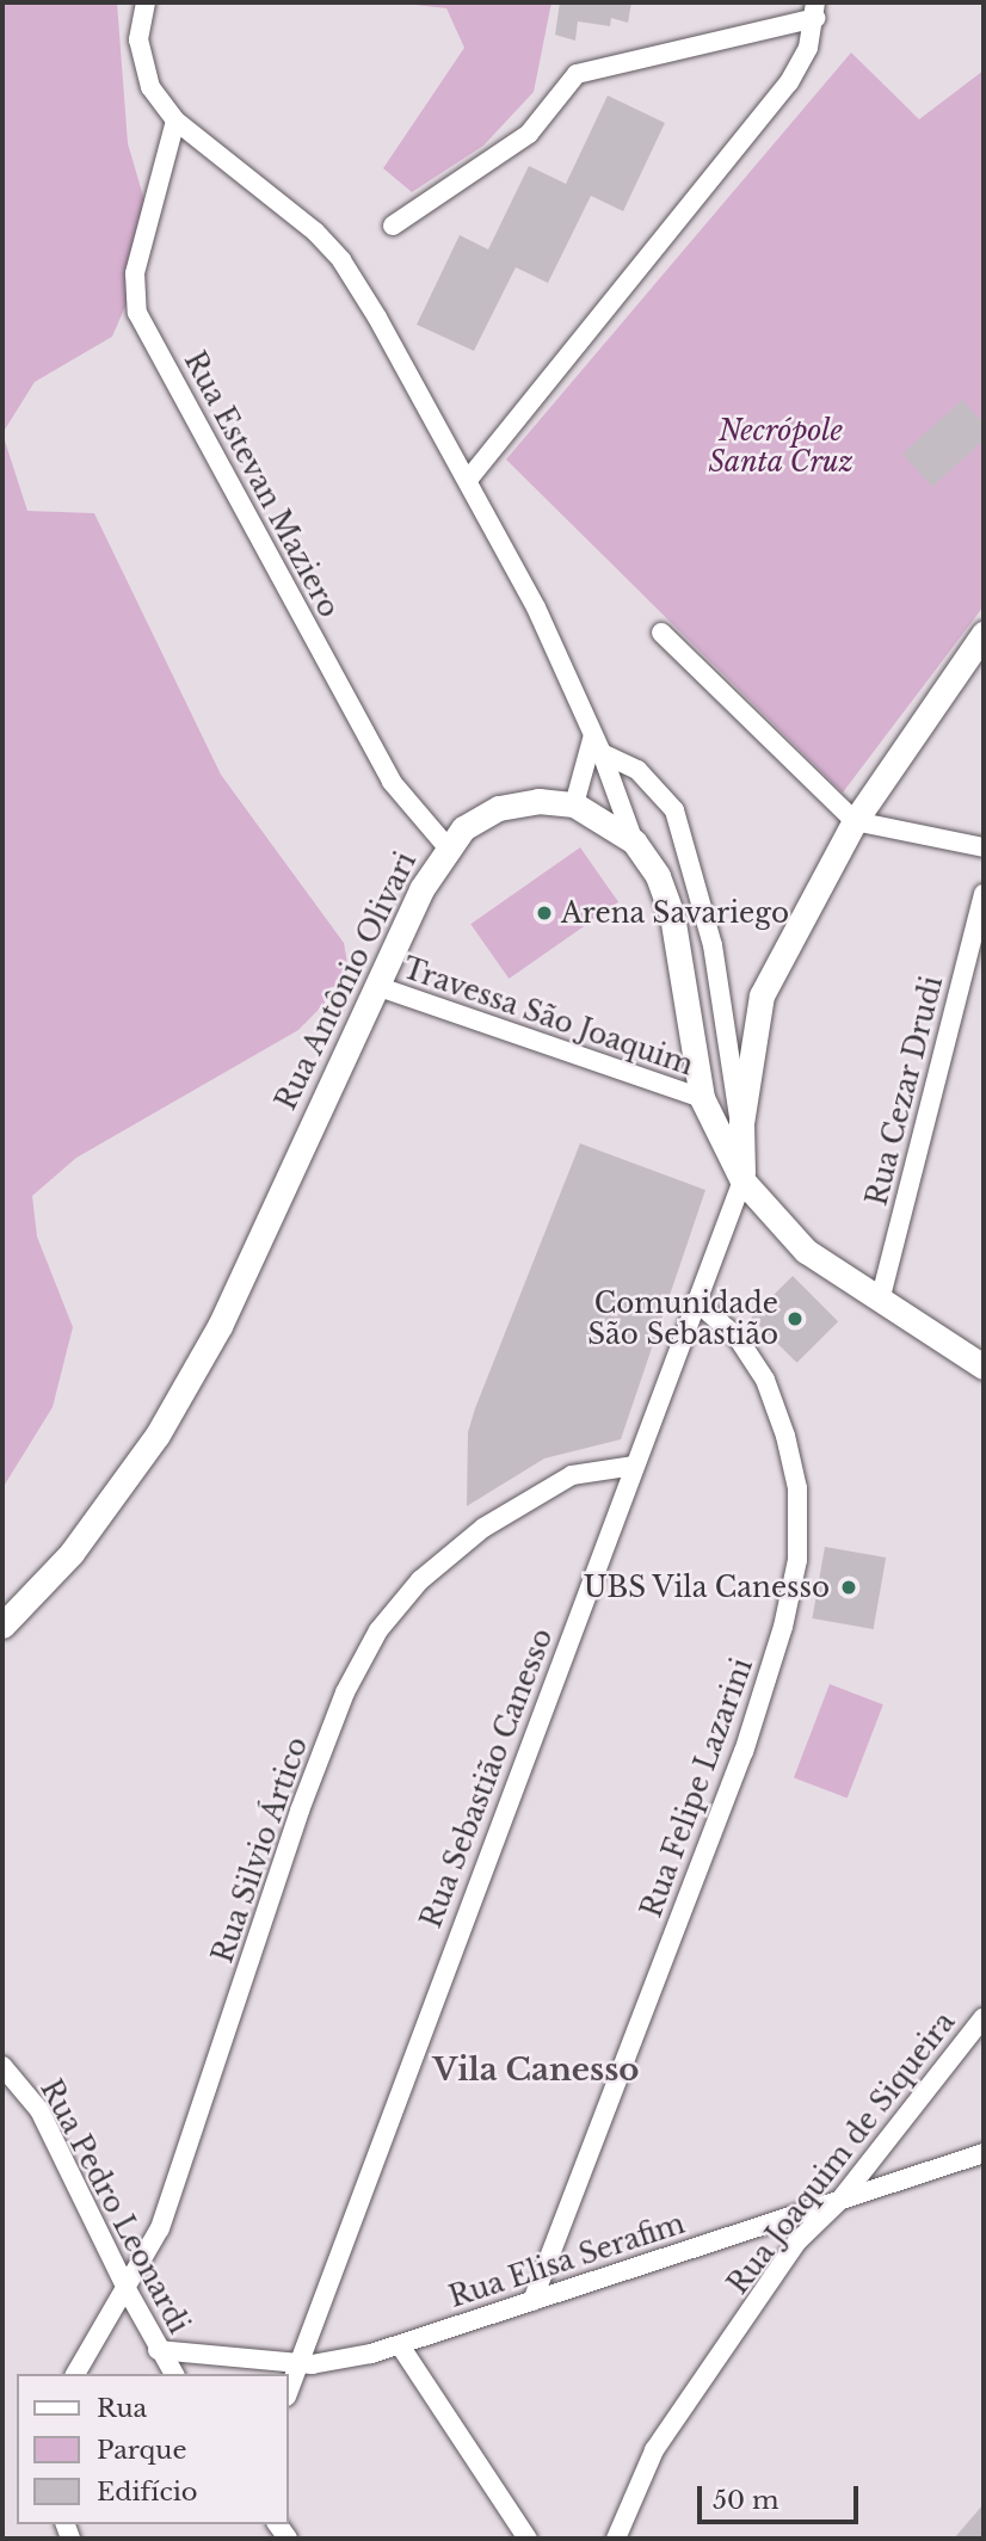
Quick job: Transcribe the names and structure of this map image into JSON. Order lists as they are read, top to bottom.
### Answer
{
  "streets": {
    "street": [
      "Rua Estevan Maziero",
      "Rua Antônio Olivari",
      "Travessa São Joaquim",
      "Rua Cezar Drudi",
      "Rua Sebastião Canesso",
      "Rua Felipe Lazarini",
      "Rua Silvio Ártico",
      "Rua Joaquim de Siqueira",
      "Rua Pedro Leonardi",
      "Rua Elisa Serafim"
    ]
  },
  "crossings": [
    ["Rua Estevan Maziero", "Rua Antônio Olivari"],
    ["Rua Antônio Olivari", "Travessa São Joaquim"],
    ["Rua Antônio Olivari", "Rua Cezar Drudi"],
    ["Rua Antônio Olivari", "Rua Sebastião Canesso"],
    ["Rua Sebastião Canesso", "Rua Felipe Lazarini"],
    ["Rua Sebastião Canesso", "Rua Silvio Ártico"],
    ["Rua Sebastião Canesso", "Rua Elisa Serafim"],
    ["Rua Felipe Lazarini", "Rua Elisa Serafim"],
    ["Rua Silvio Ártico", "Rua Pedro Leonardi"],
    ["Rua Joaquim de Siqueira", "Rua Elisa Serafim"],
    ["Rua Pedro Leonardi", "Rua Elisa Serafim"]
  ],
  "districts": ["Vila Canesso"],
  "parks": ["Necrópole Santa Cruz"],
  "places": ["Arena Savariego", "Comunidade São Sebastião", "UBS Vila Canesso"],
  "legend": ["Rua", "Parque", "Edifício"],
  "scale_bar": "50 m"
}
